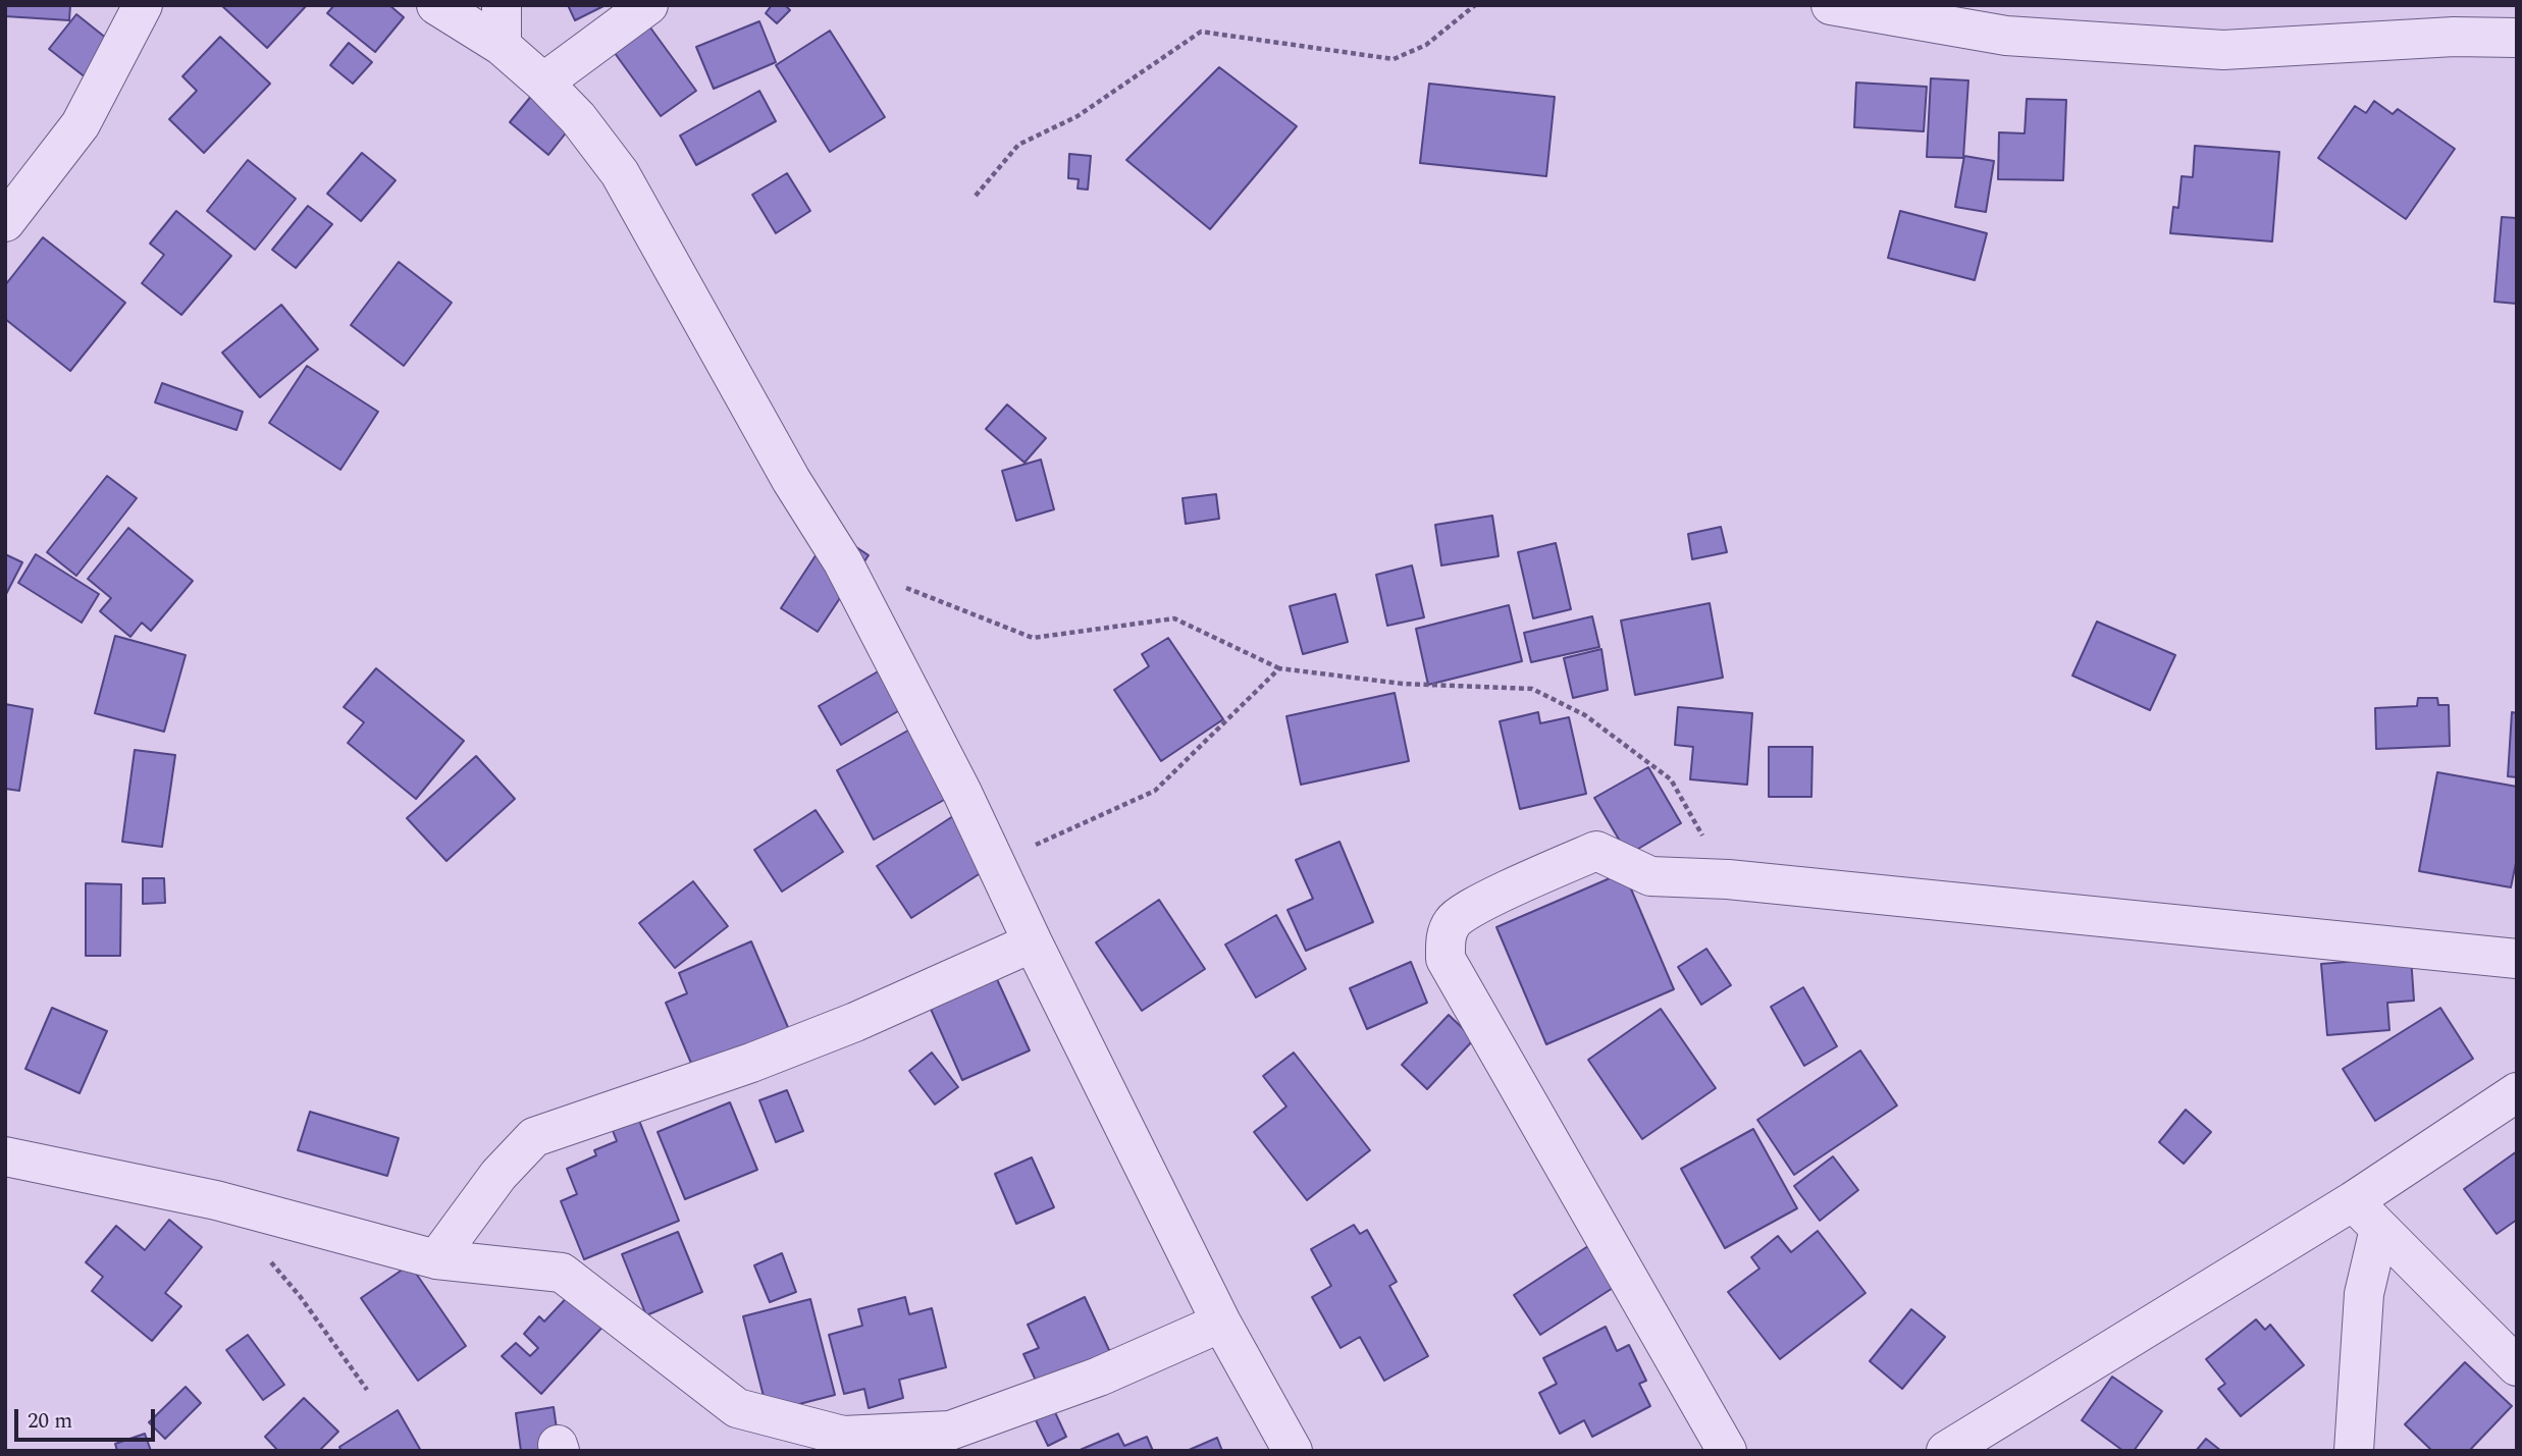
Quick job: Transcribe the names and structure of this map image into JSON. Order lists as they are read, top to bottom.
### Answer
{
  "scale_bar": "20 m"
}
